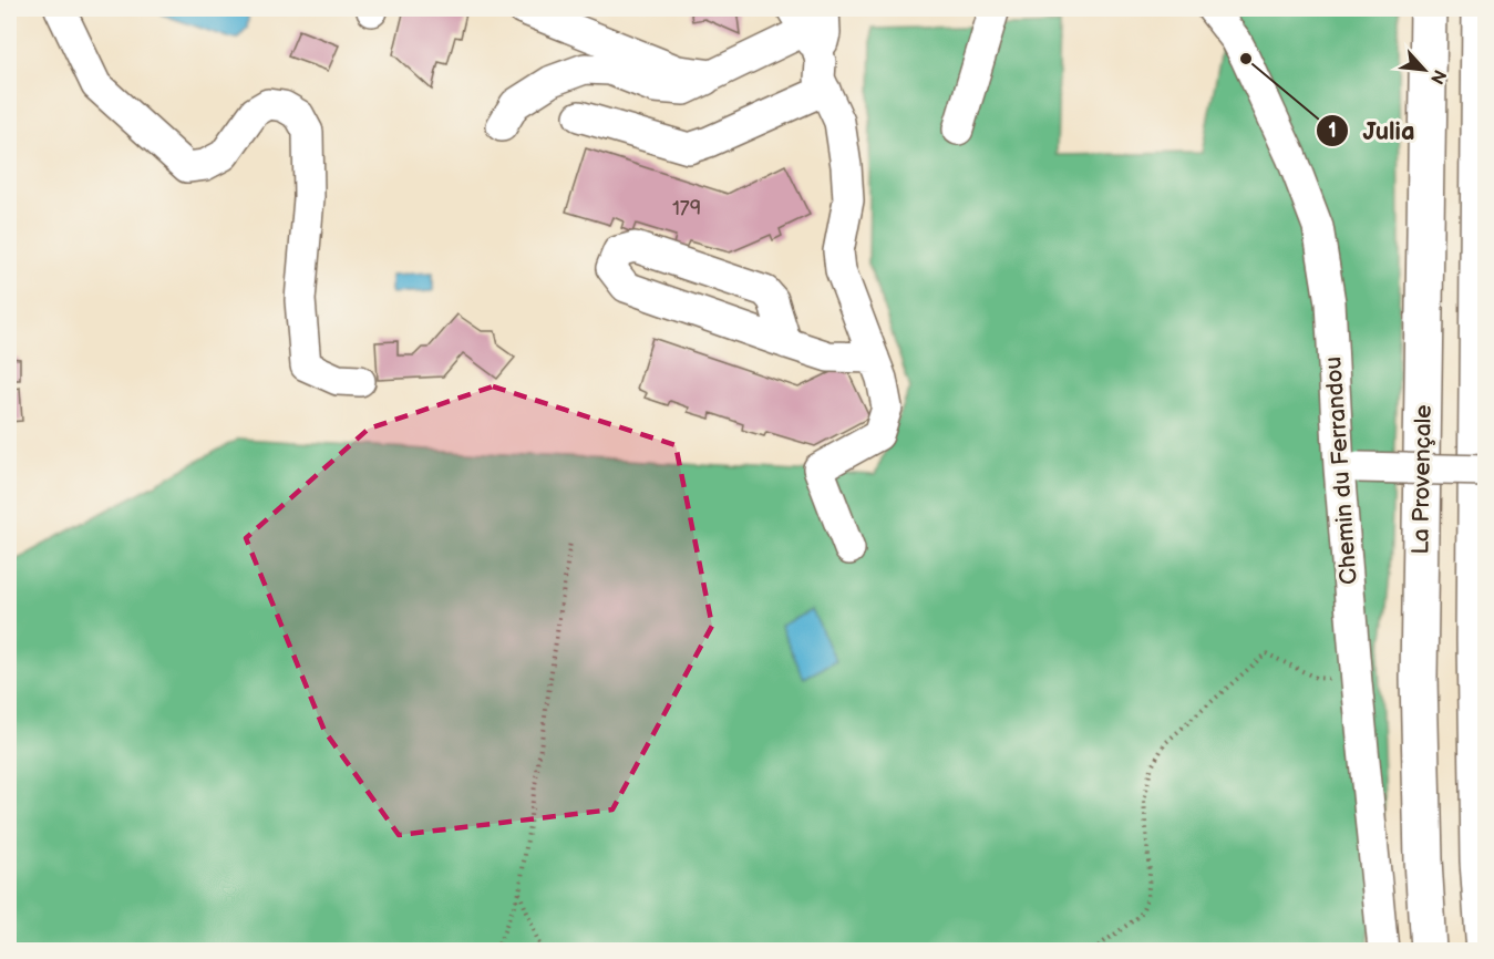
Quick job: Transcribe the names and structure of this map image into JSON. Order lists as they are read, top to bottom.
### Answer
{
  "streets": {
    "highway": ["La Provençale"],
    "street": ["Chemin du Ferrandou"]
  },
  "places": ["Julia"],
  "house_numbers": ["179"],
  "north": "bottom right"
}
